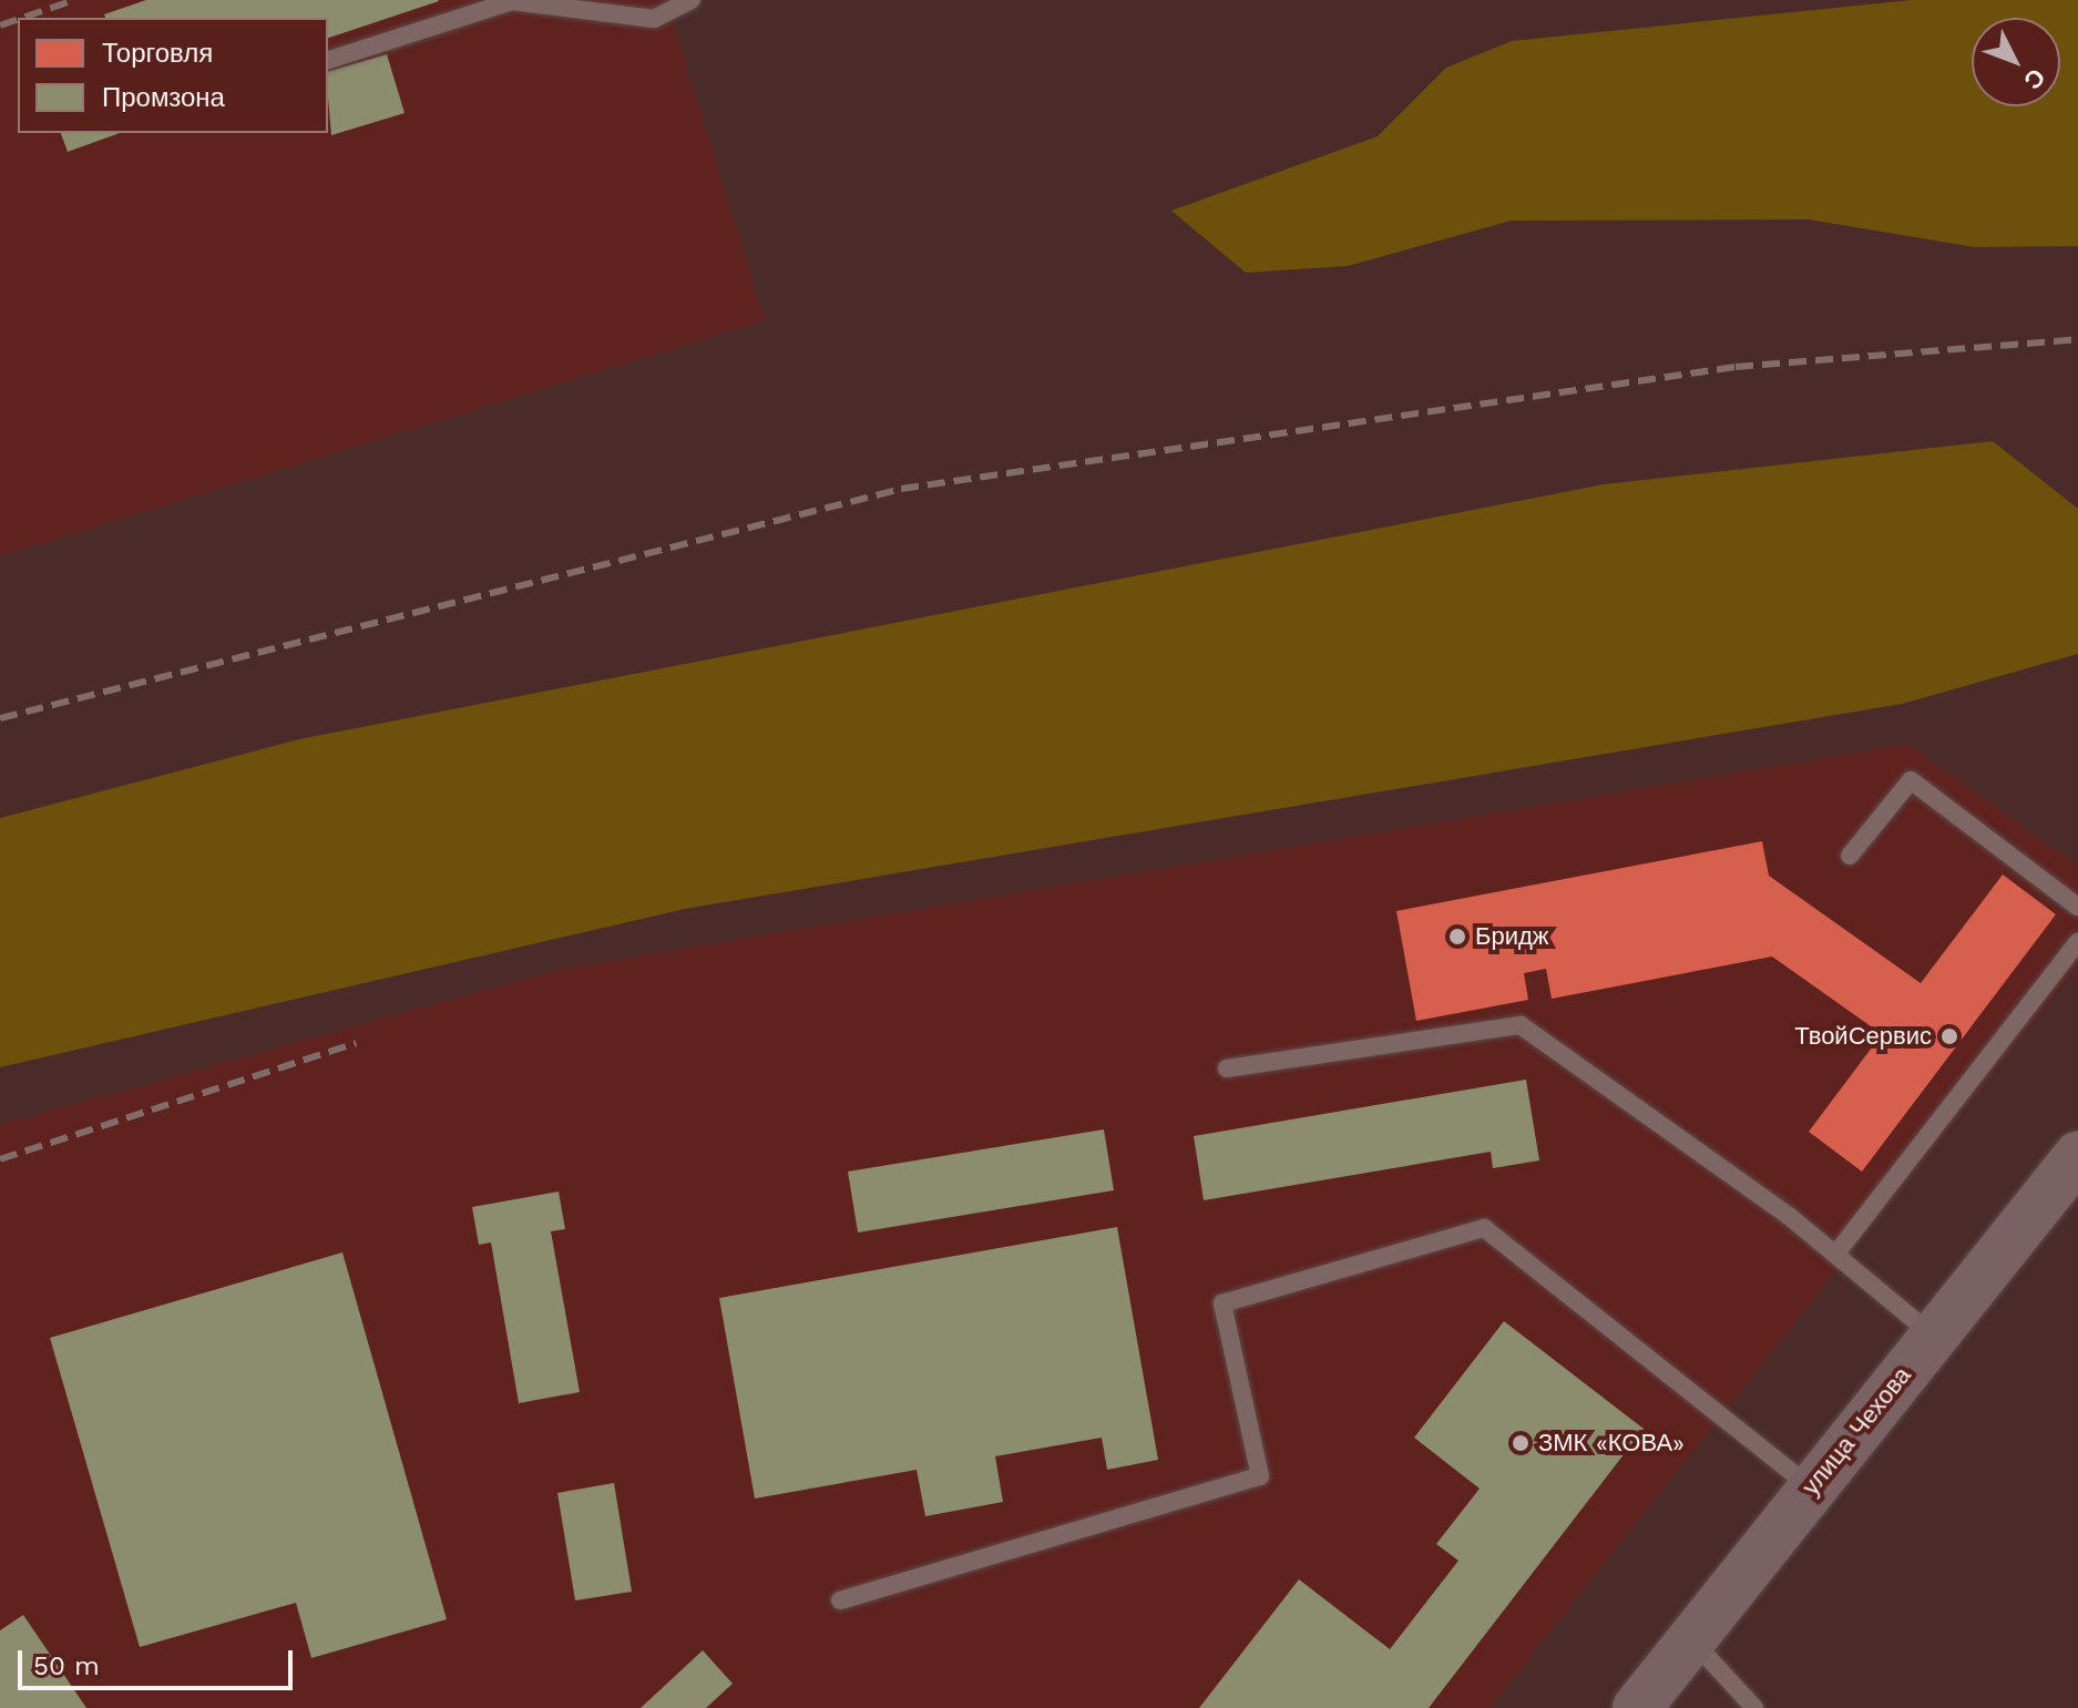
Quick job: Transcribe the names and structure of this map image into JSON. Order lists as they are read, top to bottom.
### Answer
{
  "streets": {
    "main road": ["улица Чехова"]
  },
  "places": ["Бридж", "ТвойСервис", "ЗМК «КОВА»"],
  "legend": ["Торговля", "Промзона"],
  "scale_bar": "50 m",
  "north": "bottom right"
}
